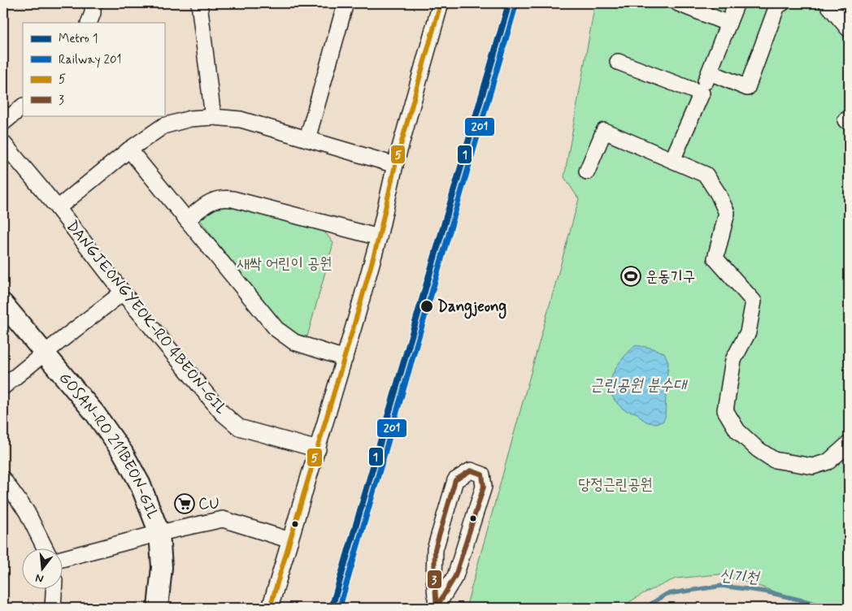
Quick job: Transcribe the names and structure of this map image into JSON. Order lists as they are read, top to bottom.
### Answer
{
  "streets": {
    "street": ["DANGJEONGYEOK-RO 4BEON-GIL", "GOSAN-RO 211BEON-GIL"]
  },
  "water": ["근린공원 분수대", "신기천"],
  "parks": ["새싹 어린이 공원", "당정근린공원"],
  "places": {
    "sports": ["운동기구"],
    "other": ["Dangjeong"],
    "supermarket": ["CU"]
  },
  "lines": [
    "metro line 1",
    "transit line 5",
    "rail line 201",
    "transit line 3"
  ],
  "legend": [
    "Metro 1",
    "Railway 201",
    "5",
    "3"
  ],
  "north": "bottom"
}
